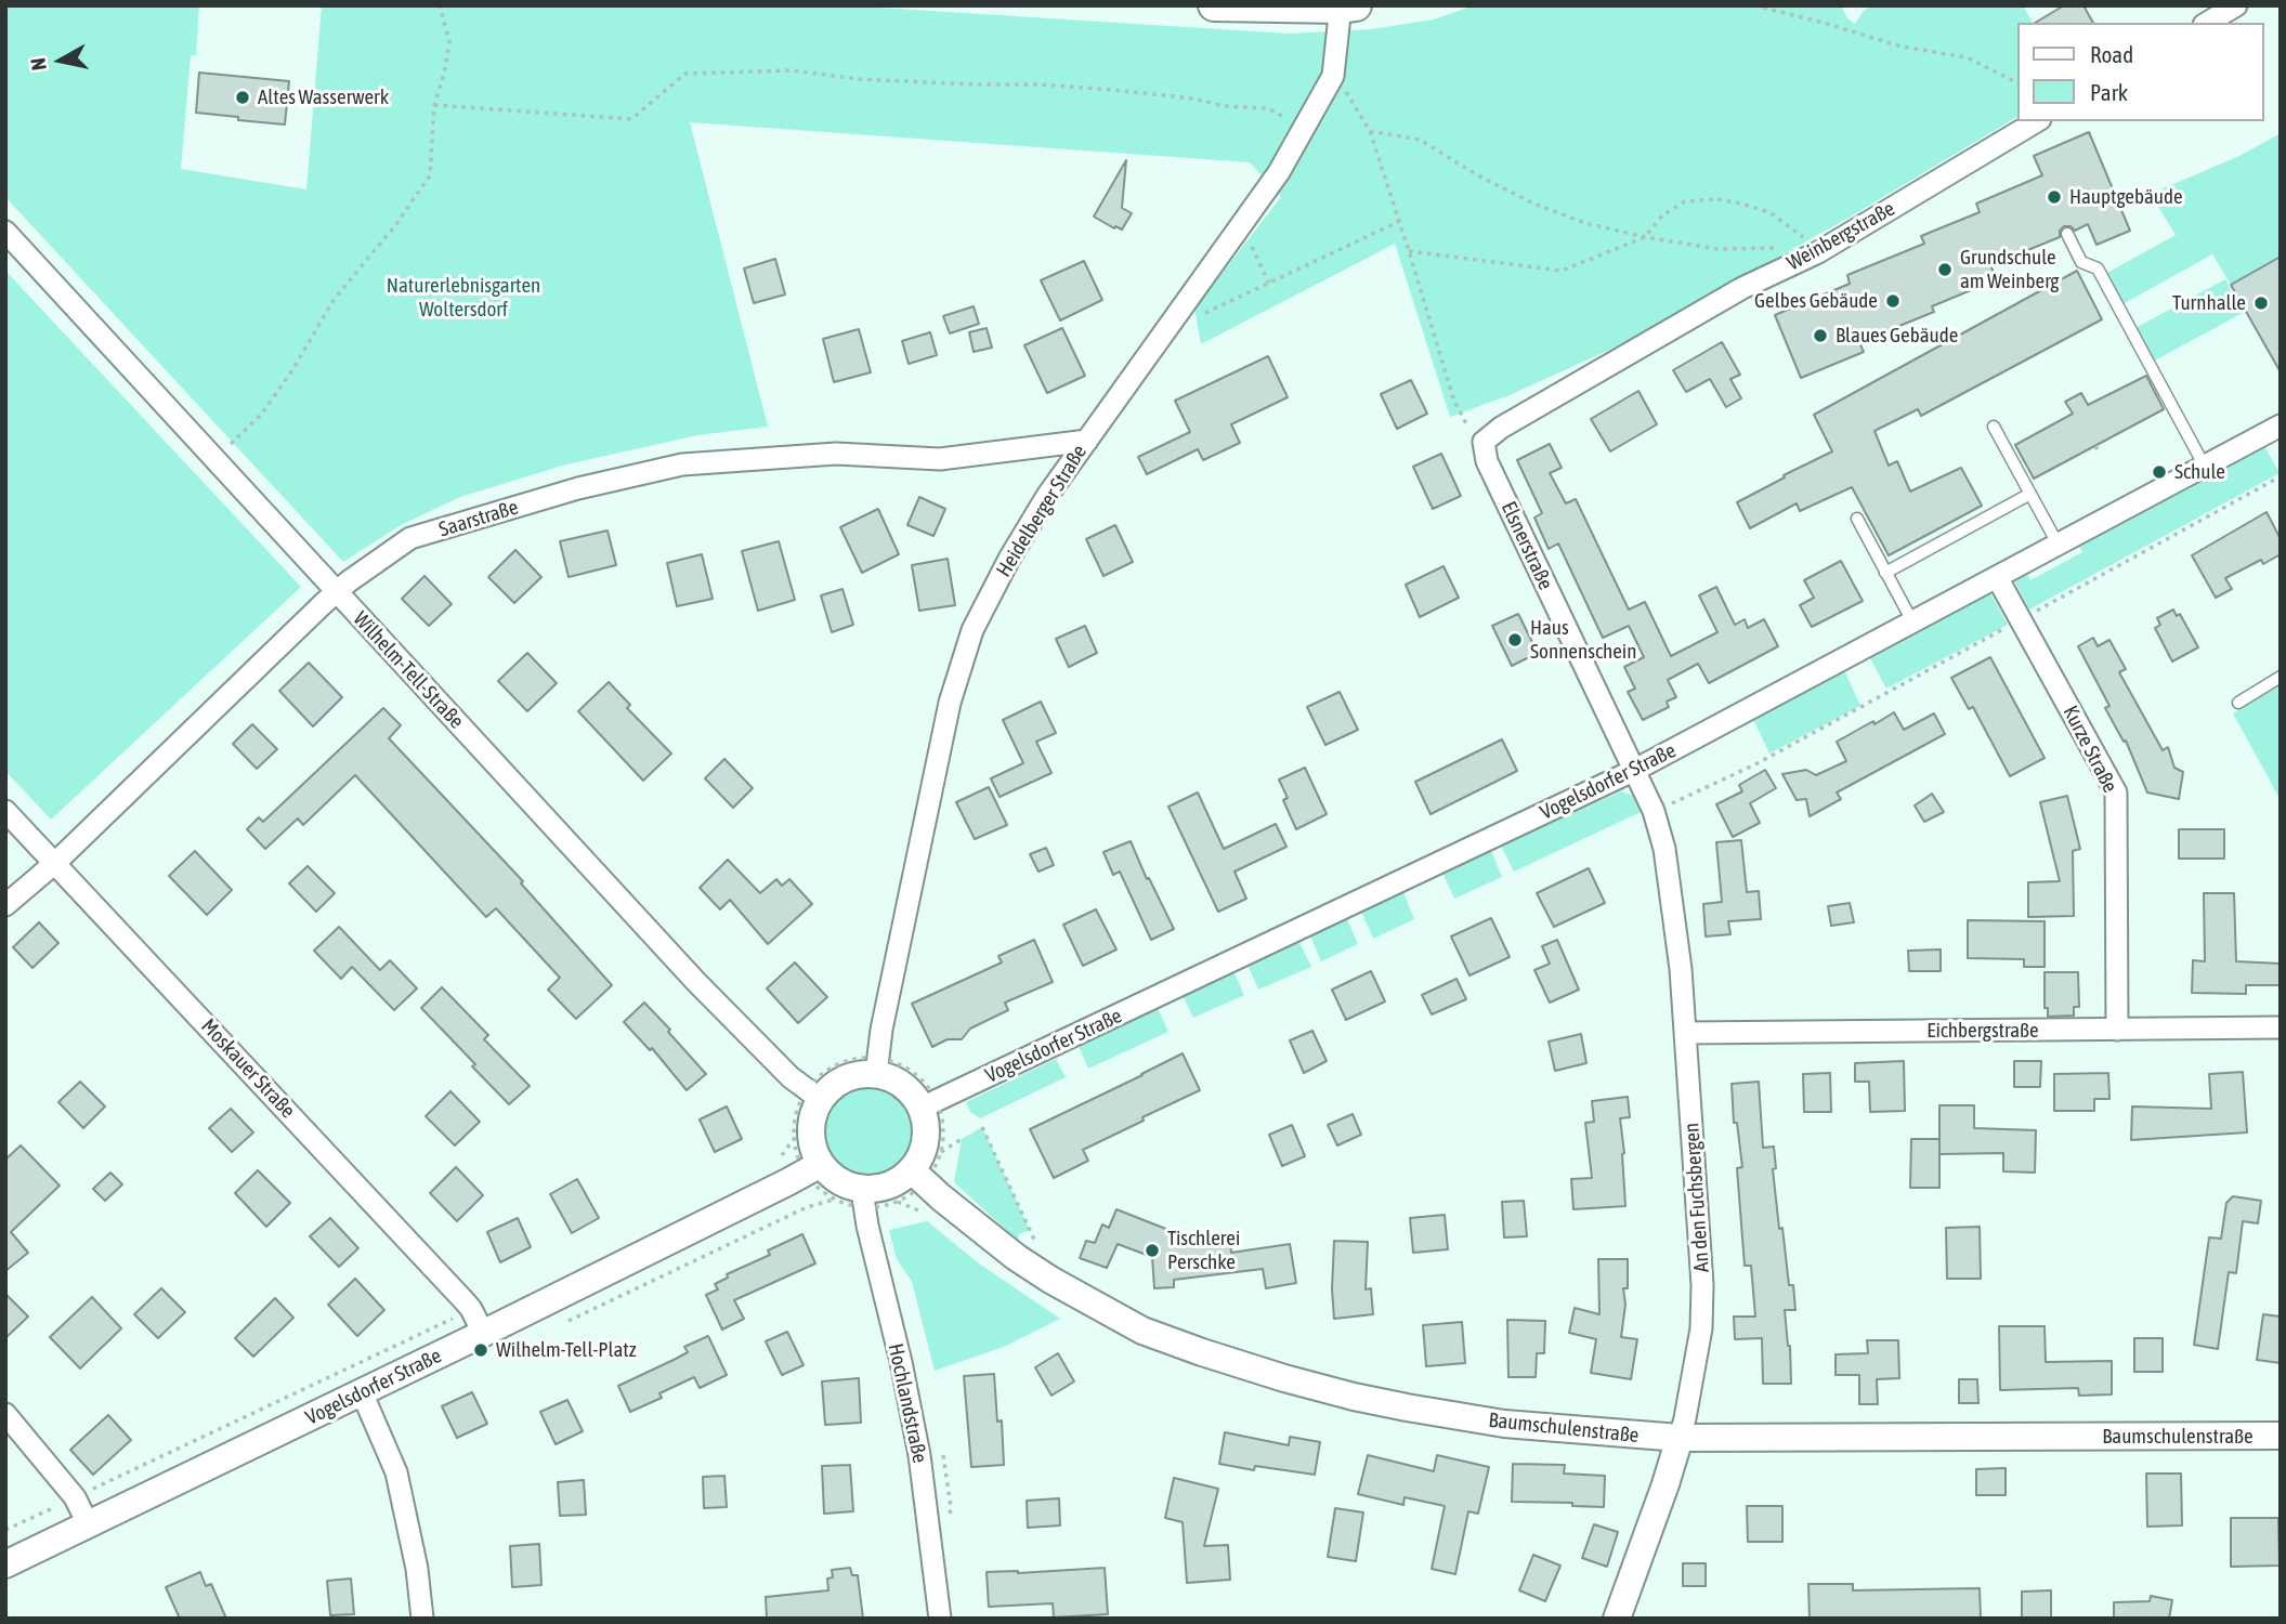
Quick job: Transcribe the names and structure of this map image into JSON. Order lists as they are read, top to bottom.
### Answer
{
  "streets": {
    "street": [
      "Weinbergstraße",
      "Heidelberger Straße",
      "Saarstraße",
      "Elsnerstraße",
      "Wilhelm-Tell-Straße",
      "Kurze Straße",
      "Vogelsdorfer Straße",
      "Eichbergstraße",
      "Moskauer Straße",
      "An den Fuchsbergen",
      "Hochlandstraße",
      "Baumschulenstraße"
    ]
  },
  "crossings": [
    ["Weinbergstraße", "Elsnerstraße"],
    ["Heidelberger Straße", "Saarstraße"],
    ["Heidelberger Straße", "Wilhelm-Tell-Straße"],
    ["Heidelberger Straße", "Vogelsdorfer Straße"],
    ["Heidelberger Straße", "Hochlandstraße"],
    ["Heidelberger Straße", "Baumschulenstraße"],
    ["Saarstraße", "Wilhelm-Tell-Straße"],
    ["Saarstraße", "Moskauer Straße"],
    ["Elsnerstraße", "Vogelsdorfer Straße"],
    ["Elsnerstraße", "An den Fuchsbergen"],
    ["Wilhelm-Tell-Straße", "Vogelsdorfer Straße"],
    ["Wilhelm-Tell-Straße", "Hochlandstraße"],
    ["Wilhelm-Tell-Straße", "Baumschulenstraße"],
    ["Kurze Straße", "Vogelsdorfer Straße"],
    ["Kurze Straße", "Eichbergstraße"],
    ["Vogelsdorfer Straße", "Moskauer Straße"],
    ["Vogelsdorfer Straße", "An den Fuchsbergen"],
    ["Vogelsdorfer Straße", "Hochlandstraße"],
    ["Vogelsdorfer Straße", "Baumschulenstraße"],
    ["Eichbergstraße", "An den Fuchsbergen"],
    ["An den Fuchsbergen", "Baumschulenstraße"],
    ["Hochlandstraße", "Baumschulenstraße"]
  ],
  "parks": ["Naturerlebnisgarten Woltersdorf"],
  "places": [
    "Altes Wasserwerk",
    "Hauptgebäude",
    "Grundschule am Weinberg",
    "Gelbes Gebäude",
    "Turnhalle",
    "Blaues Gebäude",
    "Schule",
    "Haus Sonnenschein",
    "Tischlerei Perschke",
    "Wilhelm-Tell-Platz"
  ],
  "legend": ["Road", "Park"],
  "north": "left"
}
